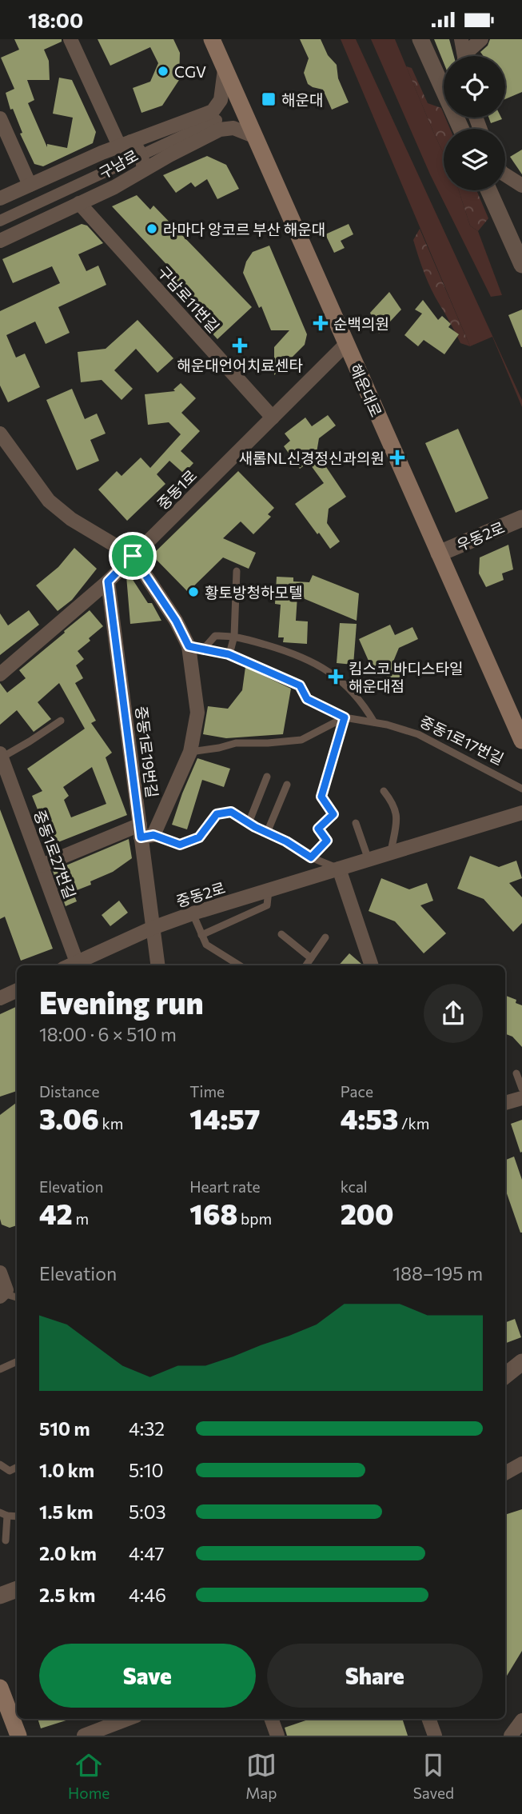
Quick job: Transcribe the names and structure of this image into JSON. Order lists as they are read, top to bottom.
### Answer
{
  "streets": {
    "main road": ["해운대로"],
    "street": [
      "구남로",
      "구남로11번길",
      "중동1로",
      "우동2로",
      "중동1로19번길",
      "중동1로27번길",
      "중동2로"
    ],
    "lane": ["중동1로17번길"]
  },
  "crossings": [
    ["구남로", "구남로11번길"],
    ["구남로", "해운대로"],
    ["구남로11번길", "중동1로"],
    ["해운대로", "중동1로"],
    ["해운대로", "우동2로"],
    ["중동1로", "중동1로19번길"],
    ["중동1로19번길", "중동2로"],
    ["중동1로27번길", "중동2로"]
  ],
  "places": {
    "other": ["CGV", "라마다 앙코르 부산 해운대", "황토방청하모텔"],
    "transit": ["해운대"],
    "health": [
      "순백의원",
      "해운대언어치료센타",
      "새롬NL신경정신과의원",
      "킴스코 바디스타일 해운대점"
    ]
  },
  "page": {
    "status": "18:00",
    "heading": ["Evening run", "18:00 · 6 × 510 m"],
    "stats": [
      ["Distance", "3.06 km"],
      ["Time", "14:57"],
      ["Pace", "4:53 /km"],
      ["Elevation", "42 m"],
      ["Heart rate", "168 bpm"],
      ["kcal", "200"]
    ],
    "chart": ["Elevation", "188–195 m"],
    "list": [
      {
        "name": "510 m",
        "note": "4:32"
      },
      {
        "name": "1.0 km",
        "note": "5:10"
      },
      {
        "name": "1.5 km",
        "note": "5:03"
      },
      {
        "name": "2.0 km",
        "note": "4:47"
      },
      {
        "name": "2.5 km",
        "note": "4:46"
      }
    ],
    "buttons": ["Save", "Share"],
    "tabs": ["Home", "Map", "Saved"]
  }
}
